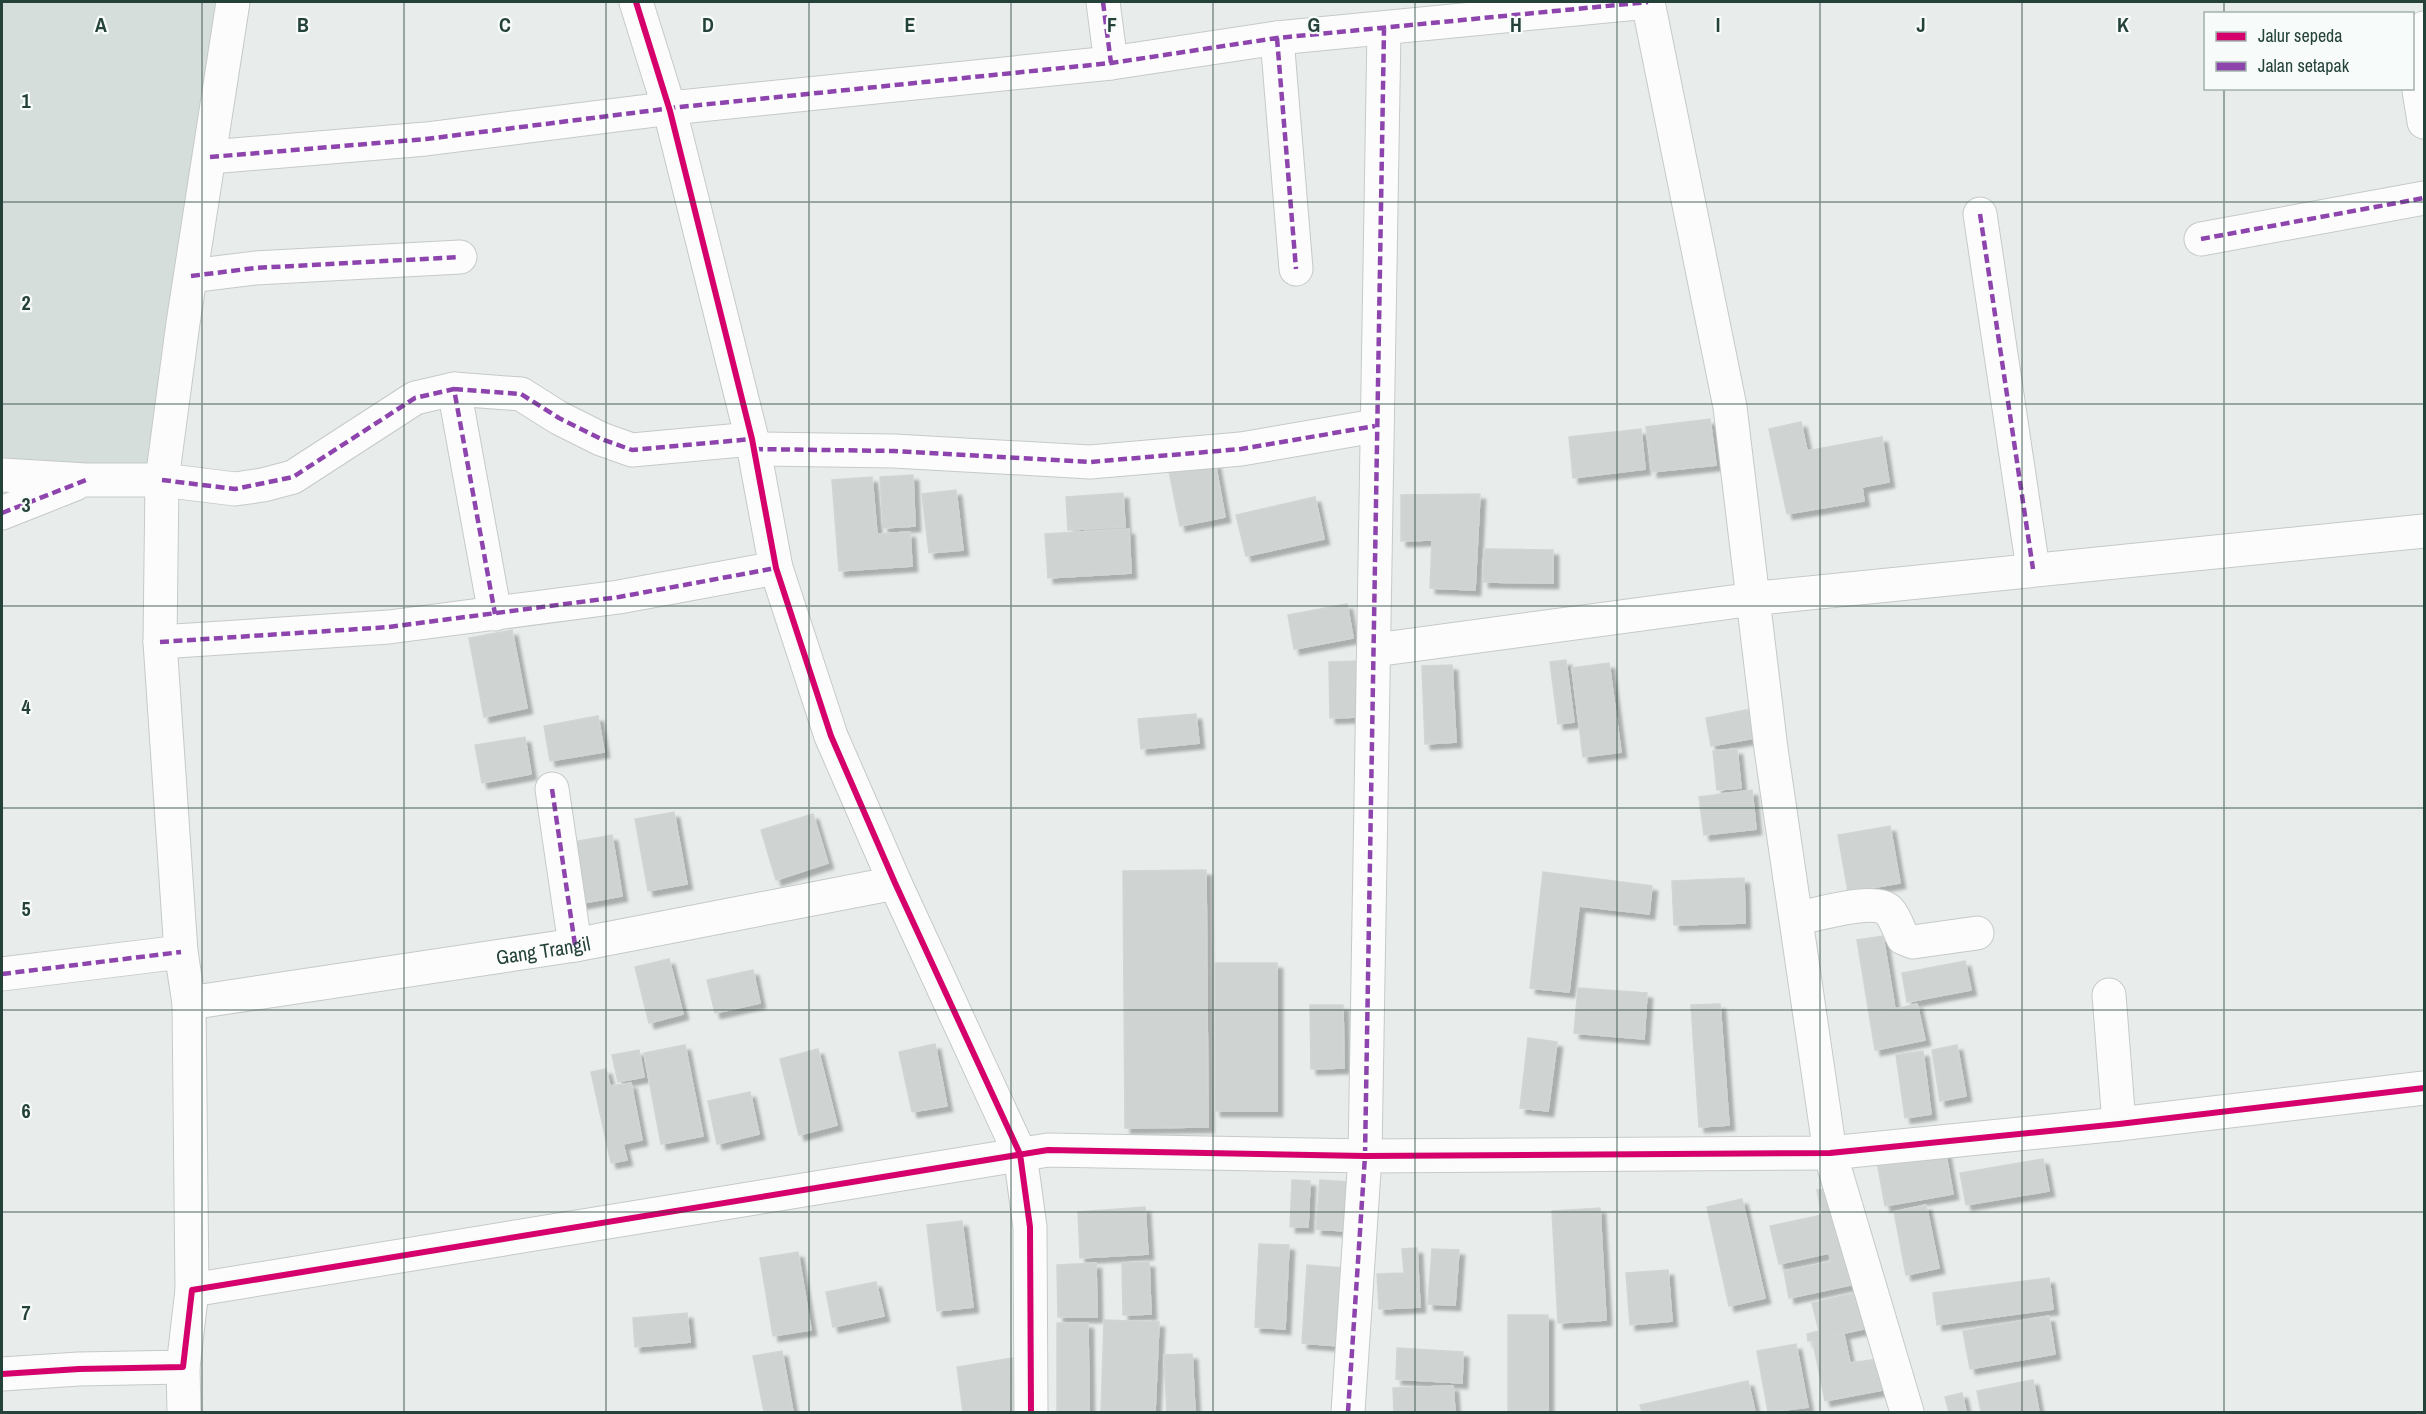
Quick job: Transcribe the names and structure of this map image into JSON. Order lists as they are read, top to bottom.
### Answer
{
  "streets": {
    "street": ["Gang Trangil"]
  },
  "legend": ["Jalur sepeda", "Jalan setapak"],
  "grid": {
    "columns": [
      "A",
      "B",
      "C",
      "D",
      "E",
      "F",
      "G",
      "H",
      "I",
      "J",
      "K"
    ],
    "rows": [
      "1",
      "2",
      "3",
      "4",
      "5",
      "6",
      "7"
    ]
  }
}
